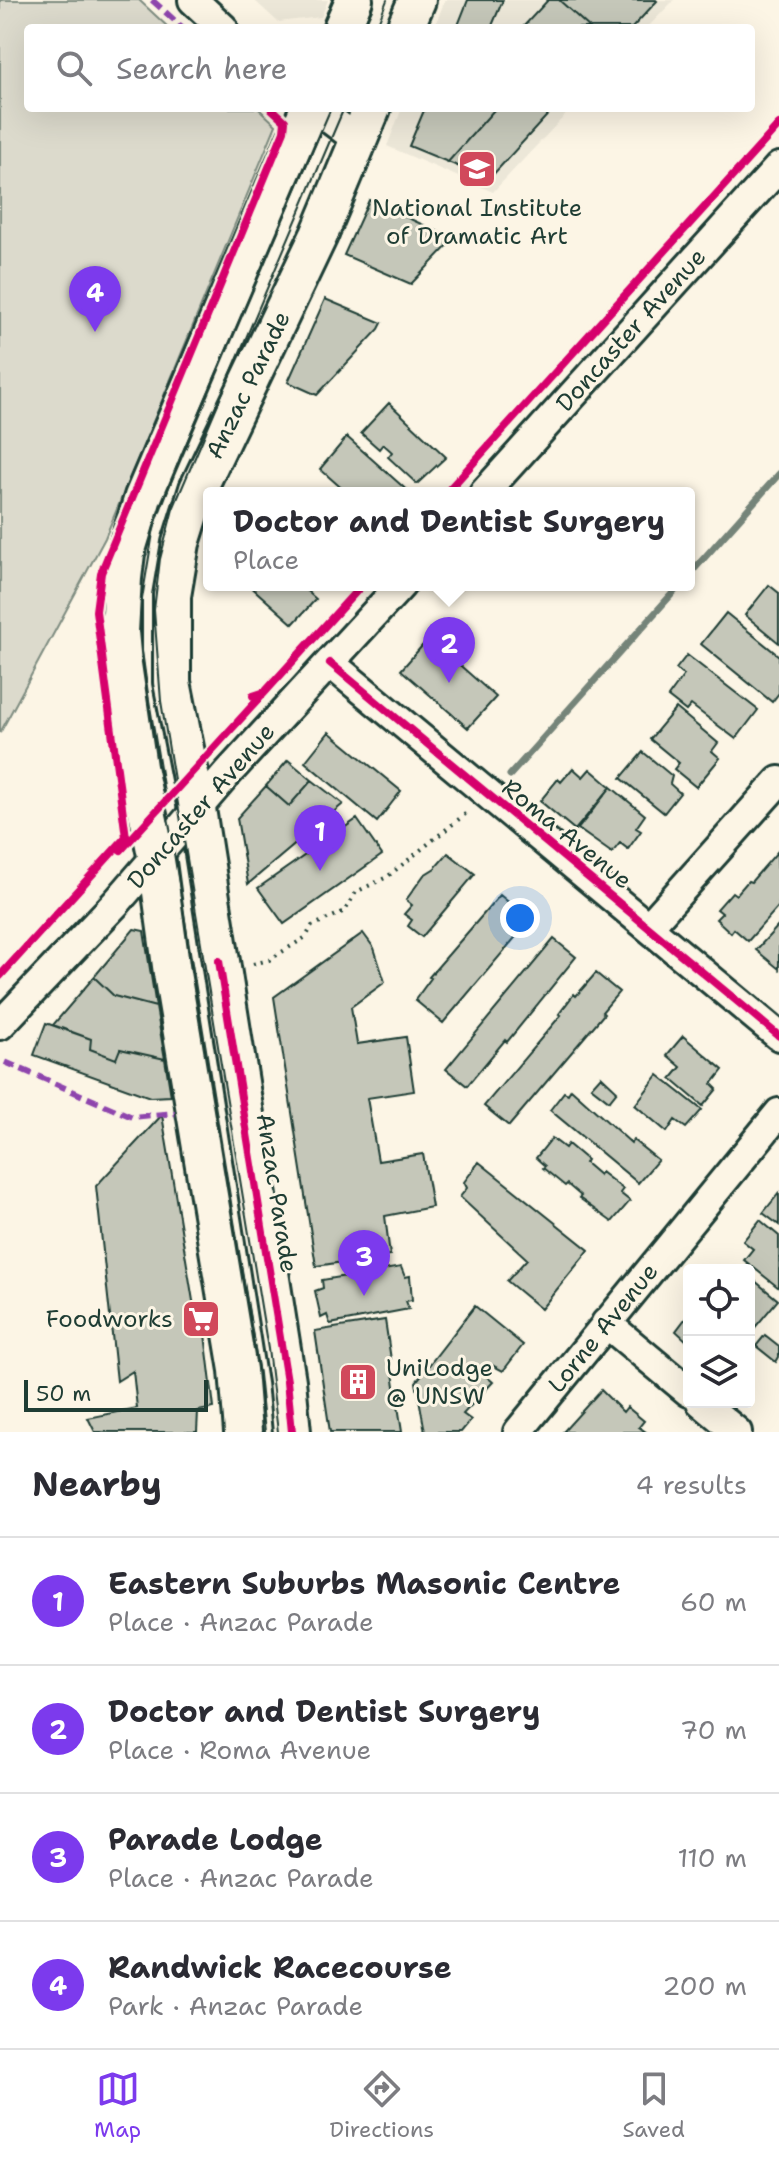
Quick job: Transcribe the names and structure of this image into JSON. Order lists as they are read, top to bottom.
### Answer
{
  "streets": {
    "main road": ["Anzac Parade"],
    "street": ["Doncaster Avenue", "Roma Avenue", "Lorne Avenue"]
  },
  "crossings": [
    ["Doncaster Avenue", "Anzac Parade"],
    ["Doncaster Avenue", "Roma Avenue"]
  ],
  "places": {
    "school or university": ["National Institute of Dramatic Art"],
    "supermarket": ["Foodworks"],
    "building": ["UniLodge @ UNSW"]
  },
  "scale_bar": "50 m",
  "page": {
    "search": "Search here",
    "pins": [
      "4",
      "2",
      "1",
      "3"
    ],
    "popup": ["Doctor and Dentist Surgery", "Place"],
    "scale": "50 m",
    "heading": ["Nearby", "4 results"],
    "list": [
      {
        "mark": "1",
        "name": "Eastern Suburbs Masonic Centre",
        "note": "Place · Anzac Parade",
        "value": "60 m"
      },
      {
        "mark": "2",
        "name": "Doctor and Dentist Surgery",
        "note": "Place · Roma Avenue",
        "value": "70 m"
      },
      {
        "mark": "3",
        "name": "Parade Lodge",
        "note": "Place · Anzac Parade",
        "value": "110 m"
      },
      {
        "mark": "4",
        "name": "Randwick Racecourse",
        "note": "Park · Anzac Parade",
        "value": "200 m"
      }
    ],
    "nav": ["Map", "Directions", "Saved"]
  }
}
